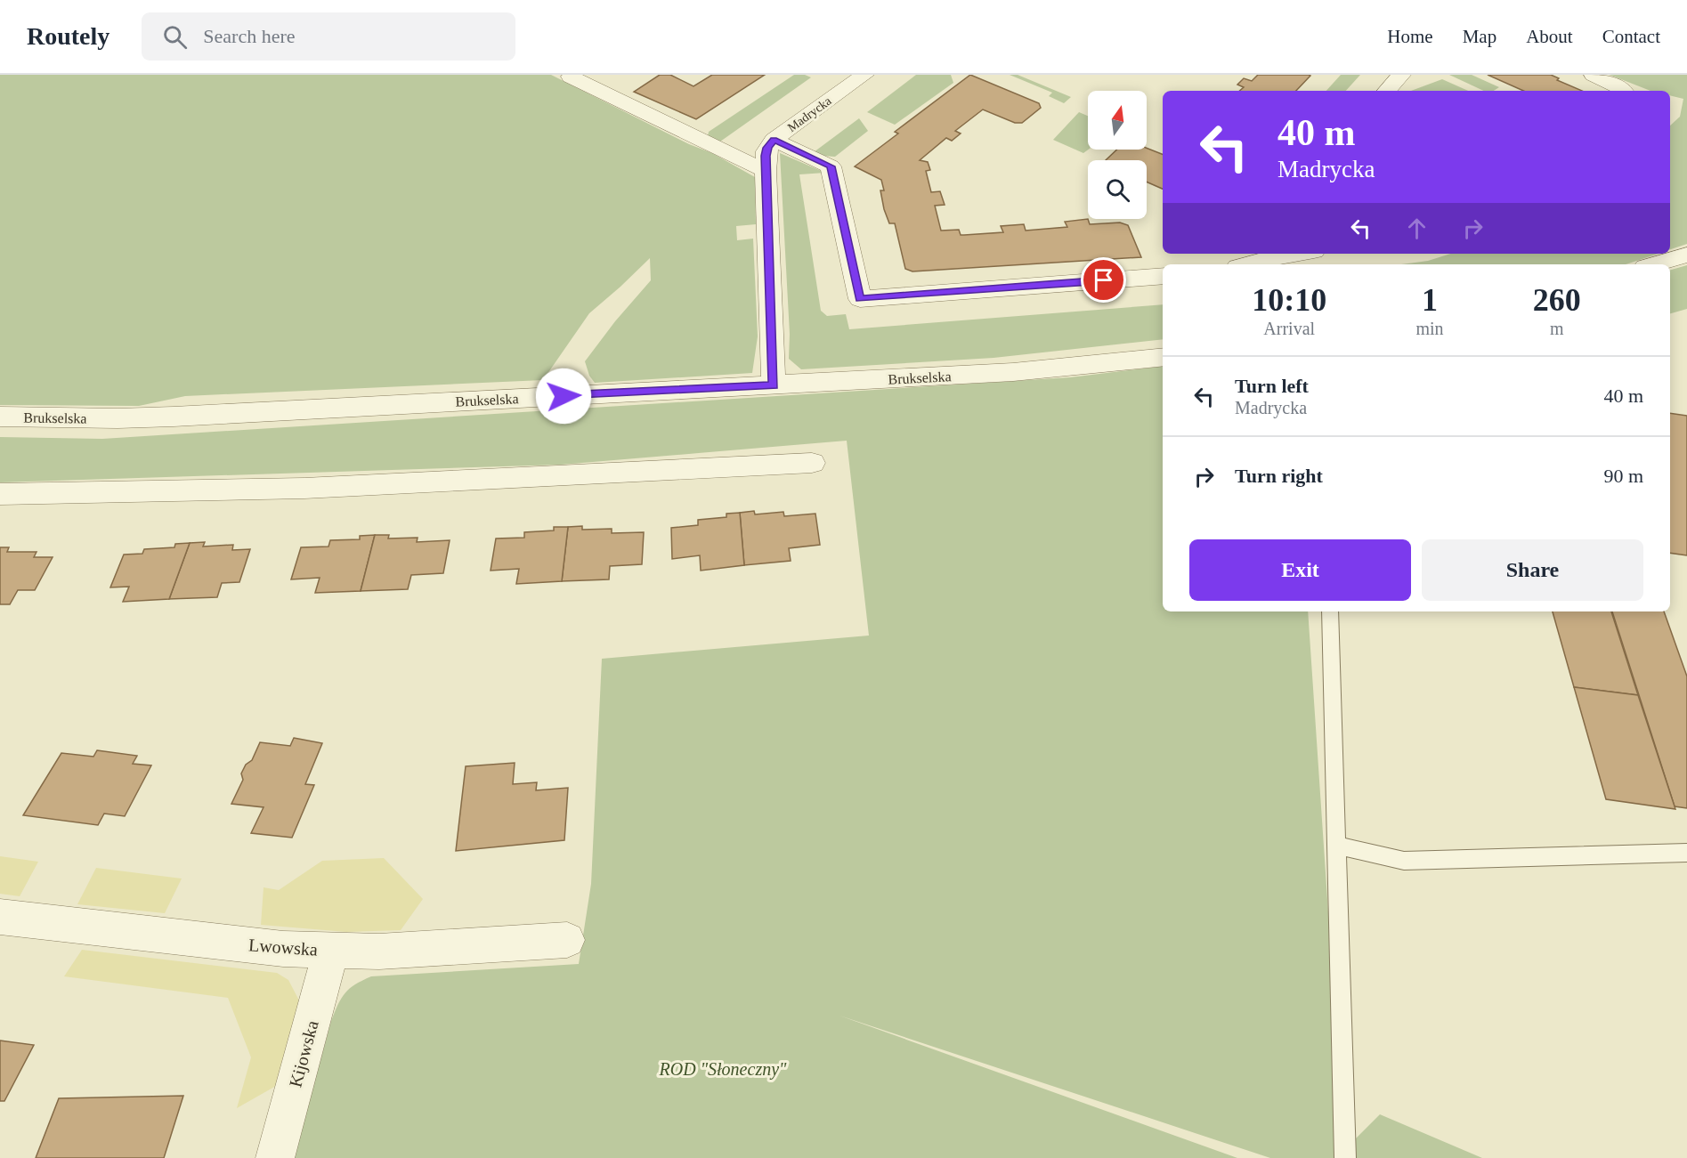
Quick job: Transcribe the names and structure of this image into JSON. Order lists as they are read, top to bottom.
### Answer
{
  "streets": {
    "street": [
      "Madrycka",
      "Brukselska",
      "Lwowska",
      "Kijowska"
    ]
  },
  "crossings": [
    ["Madrycka", "Brukselska"],
    ["Lwowska", "Kijowska"]
  ],
  "parks": ["ROD \"Słoneczny\""],
  "north": "top",
  "page": {
    "header": "Routely",
    "search": "Search here",
    "nav": [
      "Home",
      "Map",
      "About",
      "Contact"
    ],
    "turn": ["40 m", "Madrycka"],
    "eta": [
      "10:10",
      "Arrival",
      "1",
      "min",
      "260",
      "m"
    ],
    "list": [
      {
        "name": "Turn left",
        "note": "Madrycka",
        "value": "40 m"
      },
      {
        "name": "Turn right",
        "value": "90 m"
      }
    ],
    "buttons": ["Exit", "Share"]
  }
}
